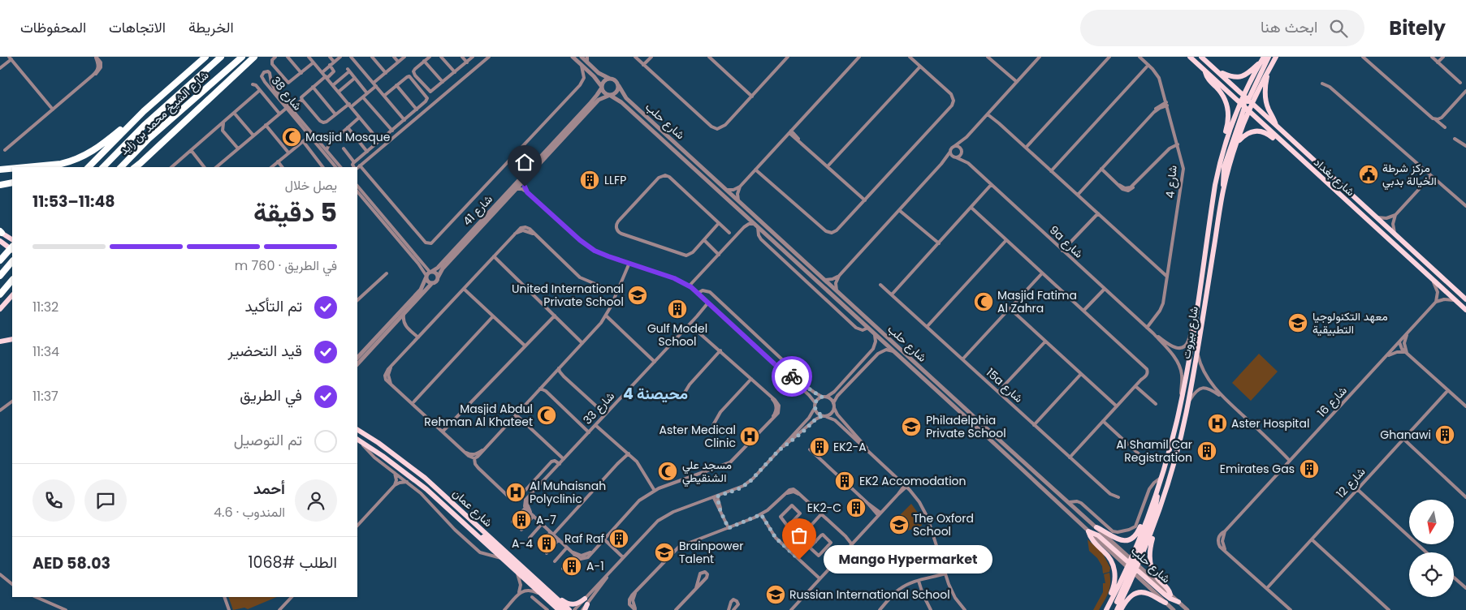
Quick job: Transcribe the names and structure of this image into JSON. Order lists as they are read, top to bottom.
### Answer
{
  "streets": {
    "highway": ["شارع الشيخ محمد بن زايد"],
    "main road": ["شارع بغداد", "شارع بيروت", "شارع عمان"],
    "street": [
      "شارع 38",
      "شارع حلب",
      "شارع 4",
      "شارع 41",
      "9a شارع",
      "15a شارع",
      "شارع 16",
      "شارع 33",
      "شارع 12"
    ]
  },
  "crossings": [
    ["شارع حلب", "شارع 41"],
    ["شارع حلب", "شارع بيروت"],
    ["شارع بغداد", "شارع بيروت"],
    ["شارع 4", "9a شارع"],
    ["9a شارع", "شارع بيروت"]
  ],
  "districts": ["محيصنة 4"],
  "places": {
    "mosque": [
      "Masjid Mosque",
      "Masjid Fatima Al Zahra",
      "Masjid Abdul Rehman Al Khateet",
      "مسجد علي الشنقيطي"
    ],
    "public building": ["مركز شرطة الخيالة بدبي"],
    "building": [
      "LLFP",
      "Gulf Model School",
      "Ghanawi",
      "EK2-A",
      "Al Shamil Car Registration",
      "Emirates Gas",
      "EK2 Accomodation",
      "EK2-C",
      "A-7",
      "Raf Raf",
      "A-4",
      "A-1"
    ],
    "school or university": [
      "United International Private School",
      "معهد التكنولوجيا التطبيقية",
      "Philadelphia Private School",
      "The Oxford School",
      "Brainpower Talent",
      "Russian International School"
    ],
    "hospital": ["Aster Hospital", "Aster Medical Clinic", "Al Muhaisnah Polyclinic"],
    "other": ["Mango Hypermarket"]
  },
  "north": "bottom",
  "page": {
    "header": "Bitely",
    "search": "ابحث هنا",
    "nav": ["الخريطة", "الاتجاهات", "المحفوظات"],
    "heading": ["5 دقيقة", "يصل خلال", "11:48–11:53"],
    "panel": [
      "أحمد",
      "المندوب · 4.6",
      "الطلب #1068",
      "AED 58.03"
    ],
    "bar": "في الطريق · 760 m",
    "list": [
      ["تم التأكيد", "11:32"],
      ["قيد التحضير", "11:34"],
      ["في الطريق", "11:37"],
      "تم التوصيل"
    ],
    "bubble": "Mango Hypermarket"
  }
}
